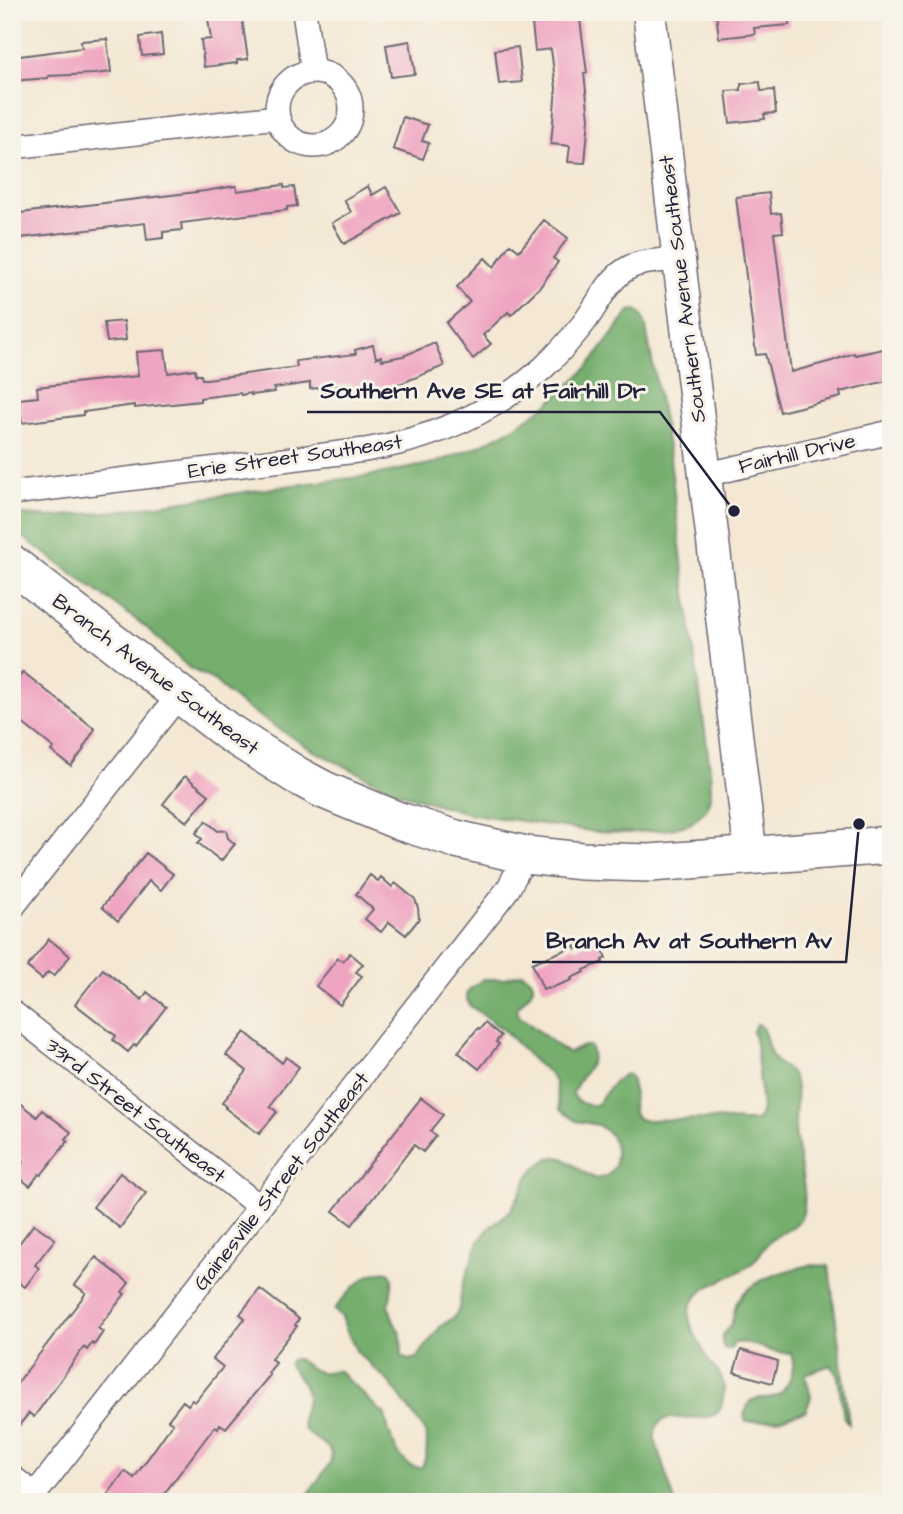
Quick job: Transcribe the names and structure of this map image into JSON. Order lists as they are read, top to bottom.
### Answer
{
  "streets": {
    "highway": ["Branch Avenue Southeast"],
    "main road": ["Southern Avenue Southeast"],
    "street": [
      "Fairhill Drive",
      "Erie Street Southeast",
      "33rd Street Southeast",
      "Gainesville Street Southeast"
    ]
  },
  "crossings": [
    ["Southern Avenue Southeast", "Fairhill Drive"],
    ["Southern Avenue Southeast", "Erie Street Southeast"],
    ["Southern Avenue Southeast", "Branch Avenue Southeast"],
    ["Branch Avenue Southeast", "Gainesville Street Southeast"],
    ["33rd Street Southeast", "Gainesville Street Southeast"]
  ],
  "places": ["Southern Ave SE at Fairhill Dr", "Branch Av at Southern Av"]
}
